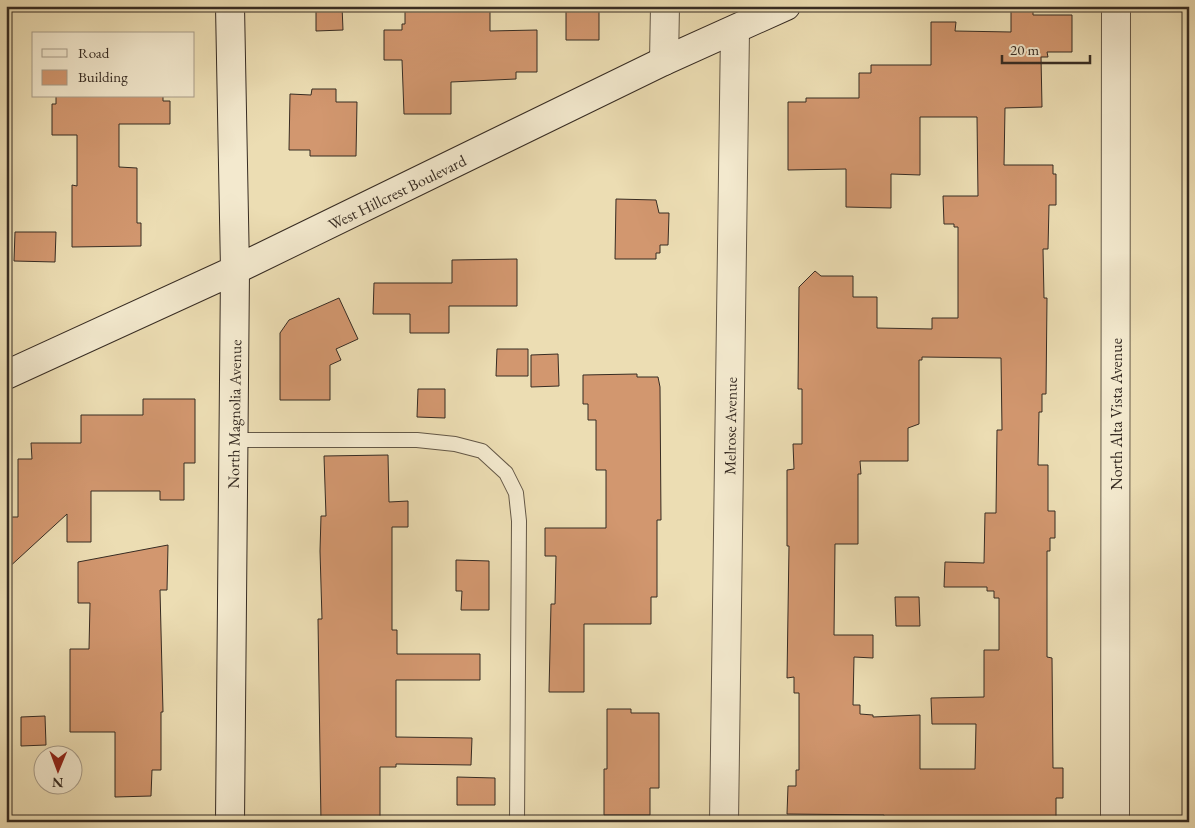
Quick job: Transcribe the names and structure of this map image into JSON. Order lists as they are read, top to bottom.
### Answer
{
  "streets": {
    "street": [
      "West Hillcrest Boulevard",
      "North Magnolia Avenue",
      "North Alta Vista Avenue",
      "Melrose Avenue"
    ]
  },
  "crossings": [
    ["West Hillcrest Boulevard", "North Magnolia Avenue"],
    ["West Hillcrest Boulevard", "Melrose Avenue"]
  ],
  "legend": ["Road", "Building"],
  "scale_bar": "20 m",
  "north": "bottom"
}
